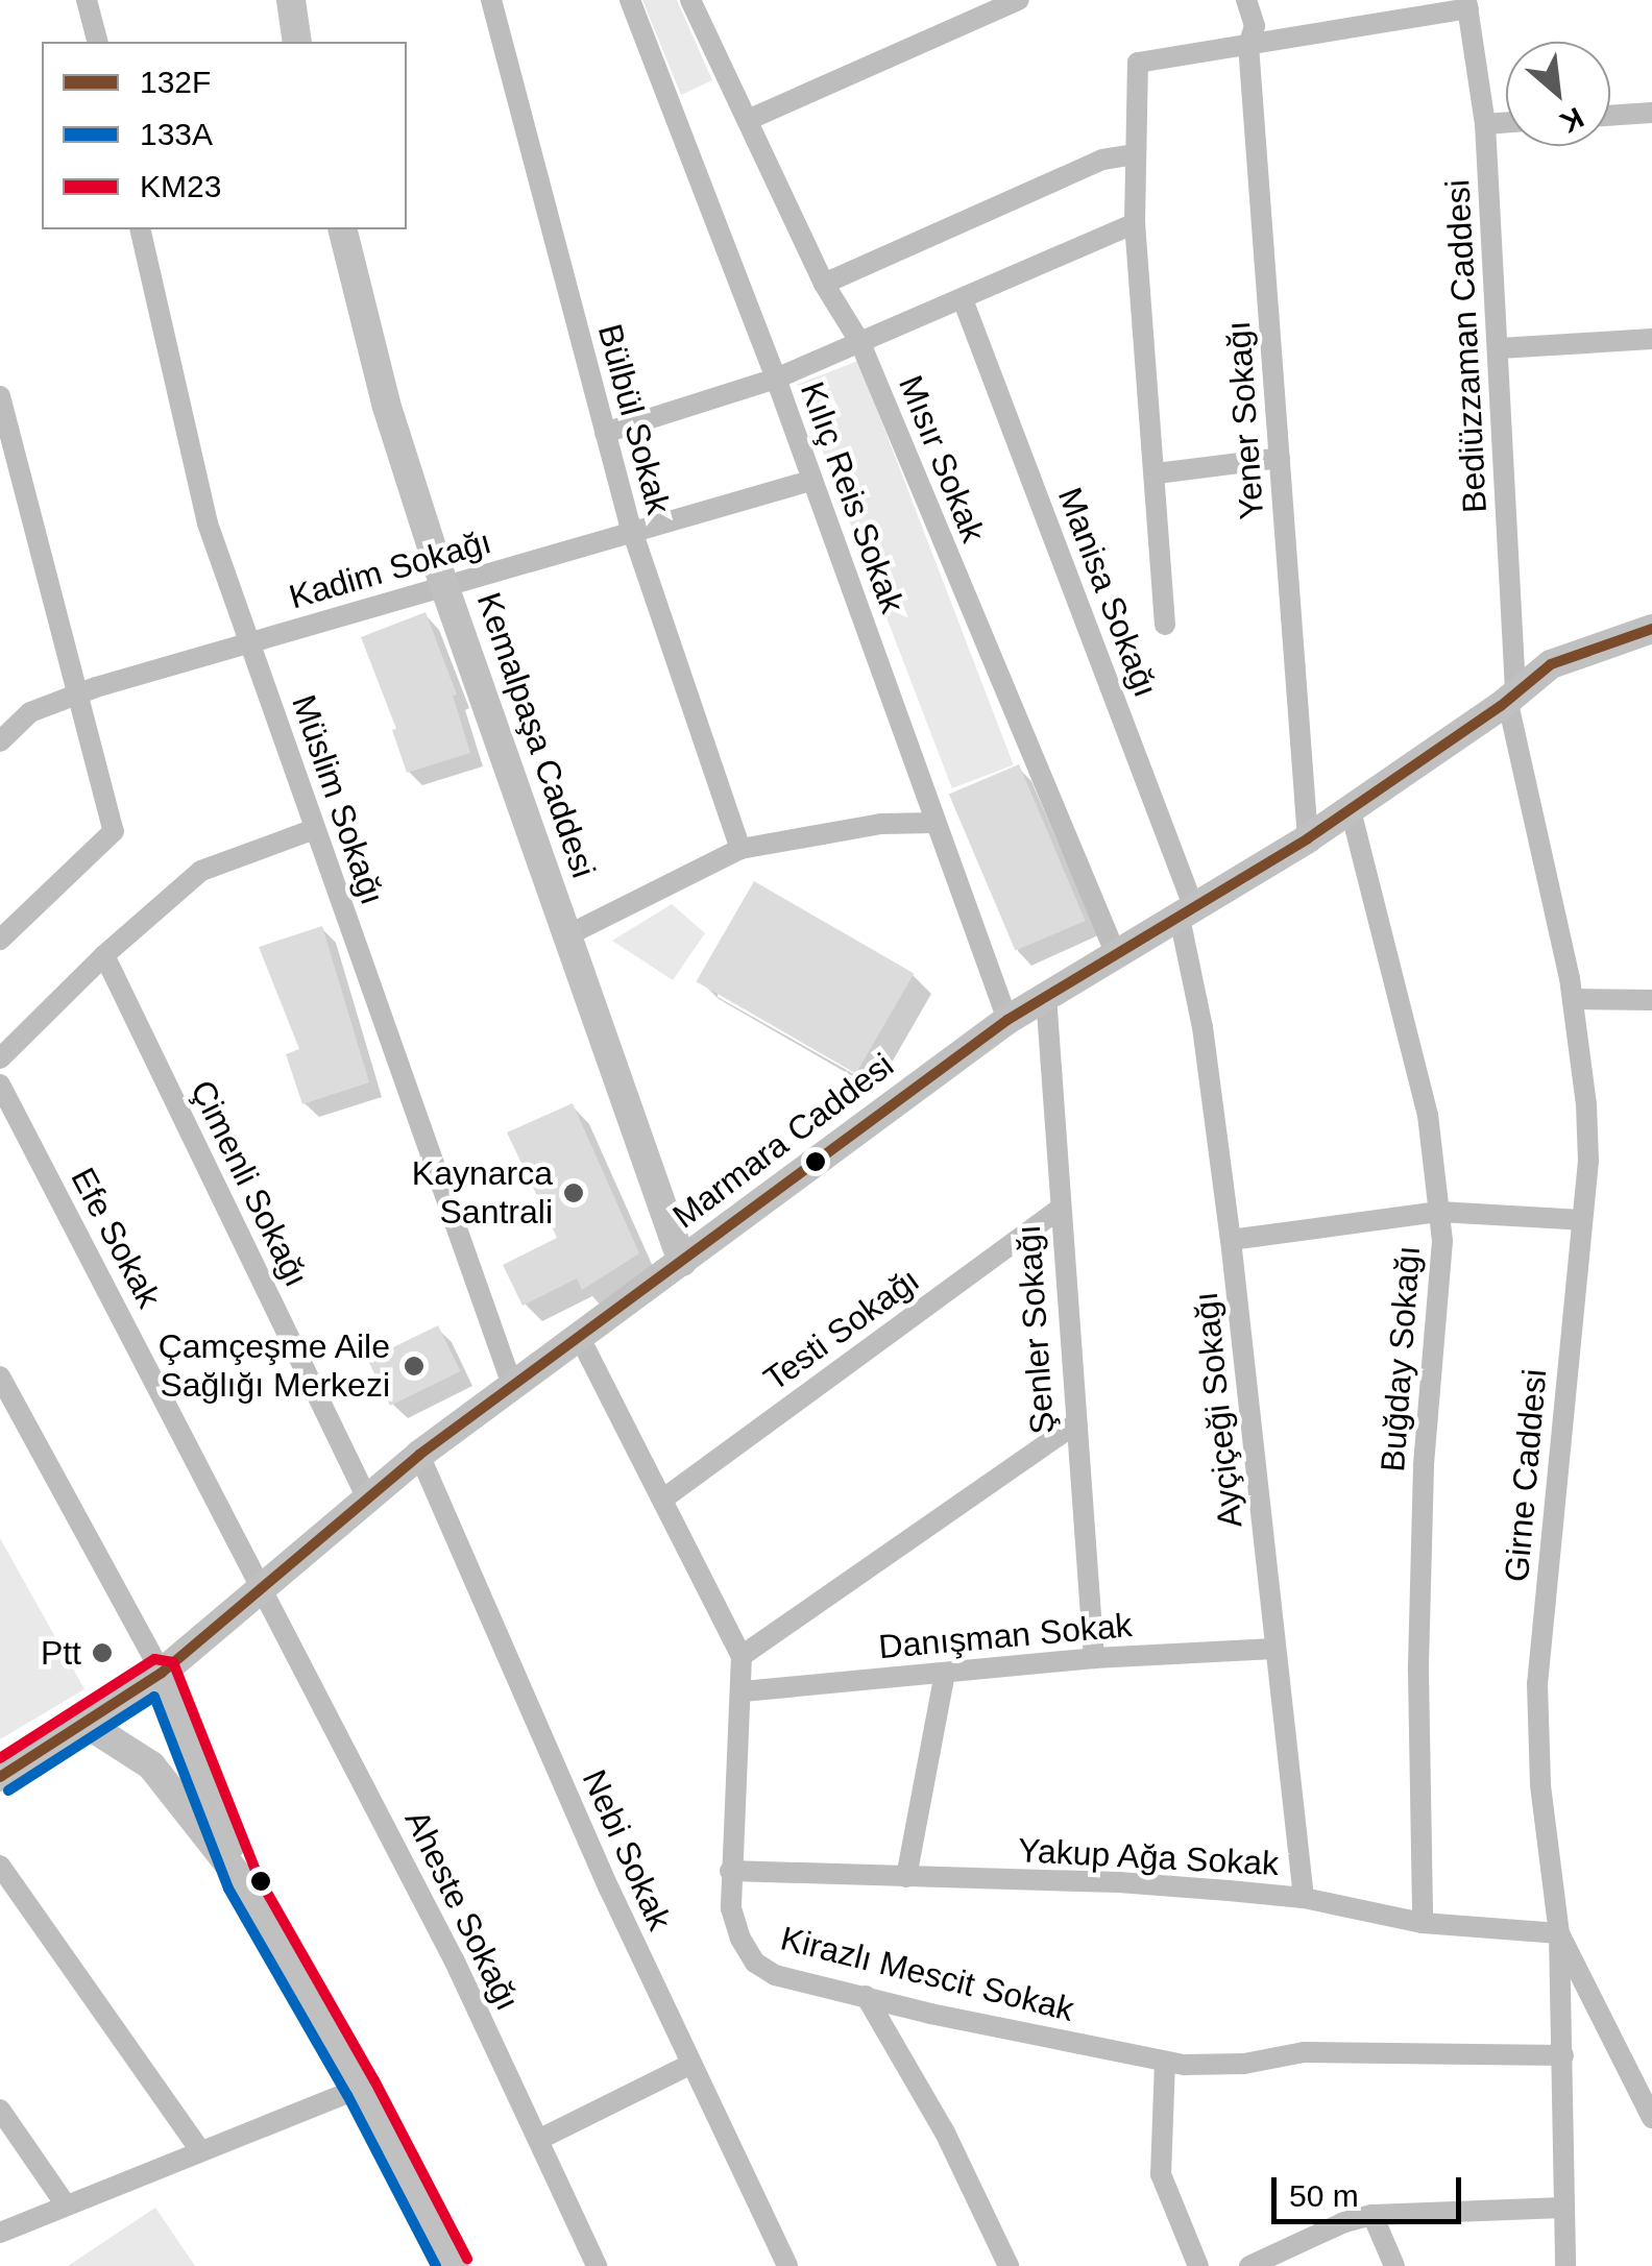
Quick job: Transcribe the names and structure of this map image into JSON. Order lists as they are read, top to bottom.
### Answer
{
  "streets": {
    "street": [
      "Bediüzzaman Caddesi",
      "Bülbül Sokak",
      "Yener Sokağı",
      "Mısır Sokak",
      "Kılıç Reis Sokak",
      "Kadim Sokağı",
      "Manisa Sokağı",
      "Kemalpaşa Caddesi",
      "Müslim Sokağı",
      "Marmara Caddesi",
      "Çimenli Sokağı",
      "Efe Sokak",
      "Testi Sokağı",
      "Şenler Sokağı",
      "Buğday Sokağı",
      "Ayçiçeği Sokağı",
      "Girne Caddesi",
      "Danışman Sokak",
      "Nebi Sokak",
      "Yakup Ağa Sokak",
      "Aheste Sokağı",
      "Kirazlı Mescit Sokak"
    ]
  },
  "crossings": [
    ["Bediüzzaman Caddesi", "Marmara Caddesi"],
    ["Bediüzzaman Caddesi", "Girne Caddesi"],
    ["Bülbül Sokak", "Kadim Sokağı"],
    ["Yener Sokağı", "Marmara Caddesi"],
    ["Mısır Sokak", "Marmara Caddesi"],
    ["Kılıç Reis Sokak", "Kadim Sokağı"],
    ["Kılıç Reis Sokak", "Marmara Caddesi"],
    ["Kadim Sokağı", "Kemalpaşa Caddesi"],
    ["Kadim Sokağı", "Müslim Sokağı"],
    ["Manisa Sokağı", "Marmara Caddesi"],
    ["Manisa Sokağı", "Ayçiçeği Sokağı"],
    ["Kemalpaşa Caddesi", "Marmara Caddesi"],
    ["Müslim Sokağı", "Marmara Caddesi"],
    ["Marmara Caddesi", "Çimenli Sokağı"],
    ["Marmara Caddesi", "Efe Sokak"],
    ["Marmara Caddesi", "Şenler Sokağı"],
    ["Marmara Caddesi", "Buğday Sokağı"],
    ["Marmara Caddesi", "Ayçiçeği Sokağı"],
    ["Marmara Caddesi", "Girne Caddesi"],
    ["Marmara Caddesi", "Nebi Sokak"],
    ["Marmara Caddesi", "Aheste Sokağı"],
    ["Marmara Caddesi", "Kirazlı Mescit Sokak"],
    ["Efe Sokak", "Aheste Sokağı"],
    ["Testi Sokağı", "Şenler Sokağı"],
    ["Testi Sokağı", "Kirazlı Mescit Sokak"],
    ["Şenler Sokağı", "Danışman Sokak"],
    ["Buğday Sokağı", "Yakup Ağa Sokak"],
    ["Ayçiçeği Sokağı", "Danışman Sokak"],
    ["Ayçiçeği Sokağı", "Yakup Ağa Sokak"],
    ["Girne Caddesi", "Yakup Ağa Sokak"],
    ["Girne Caddesi", "Kirazlı Mescit Sokak"],
    ["Danışman Sokak", "Kirazlı Mescit Sokak"],
    ["Yakup Ağa Sokak", "Kirazlı Mescit Sokak"]
  ],
  "places": ["Kaynarca Santrali", "Çamçeşme Aile Sağlığı Merkezi", "Ptt"],
  "lines": ["transit line 132F", "transit line KM23", "transit line 133A"],
  "legend": ["132F", "133A", "KM23"],
  "scale_bar": "50 m",
  "north": "bottom right"
}
